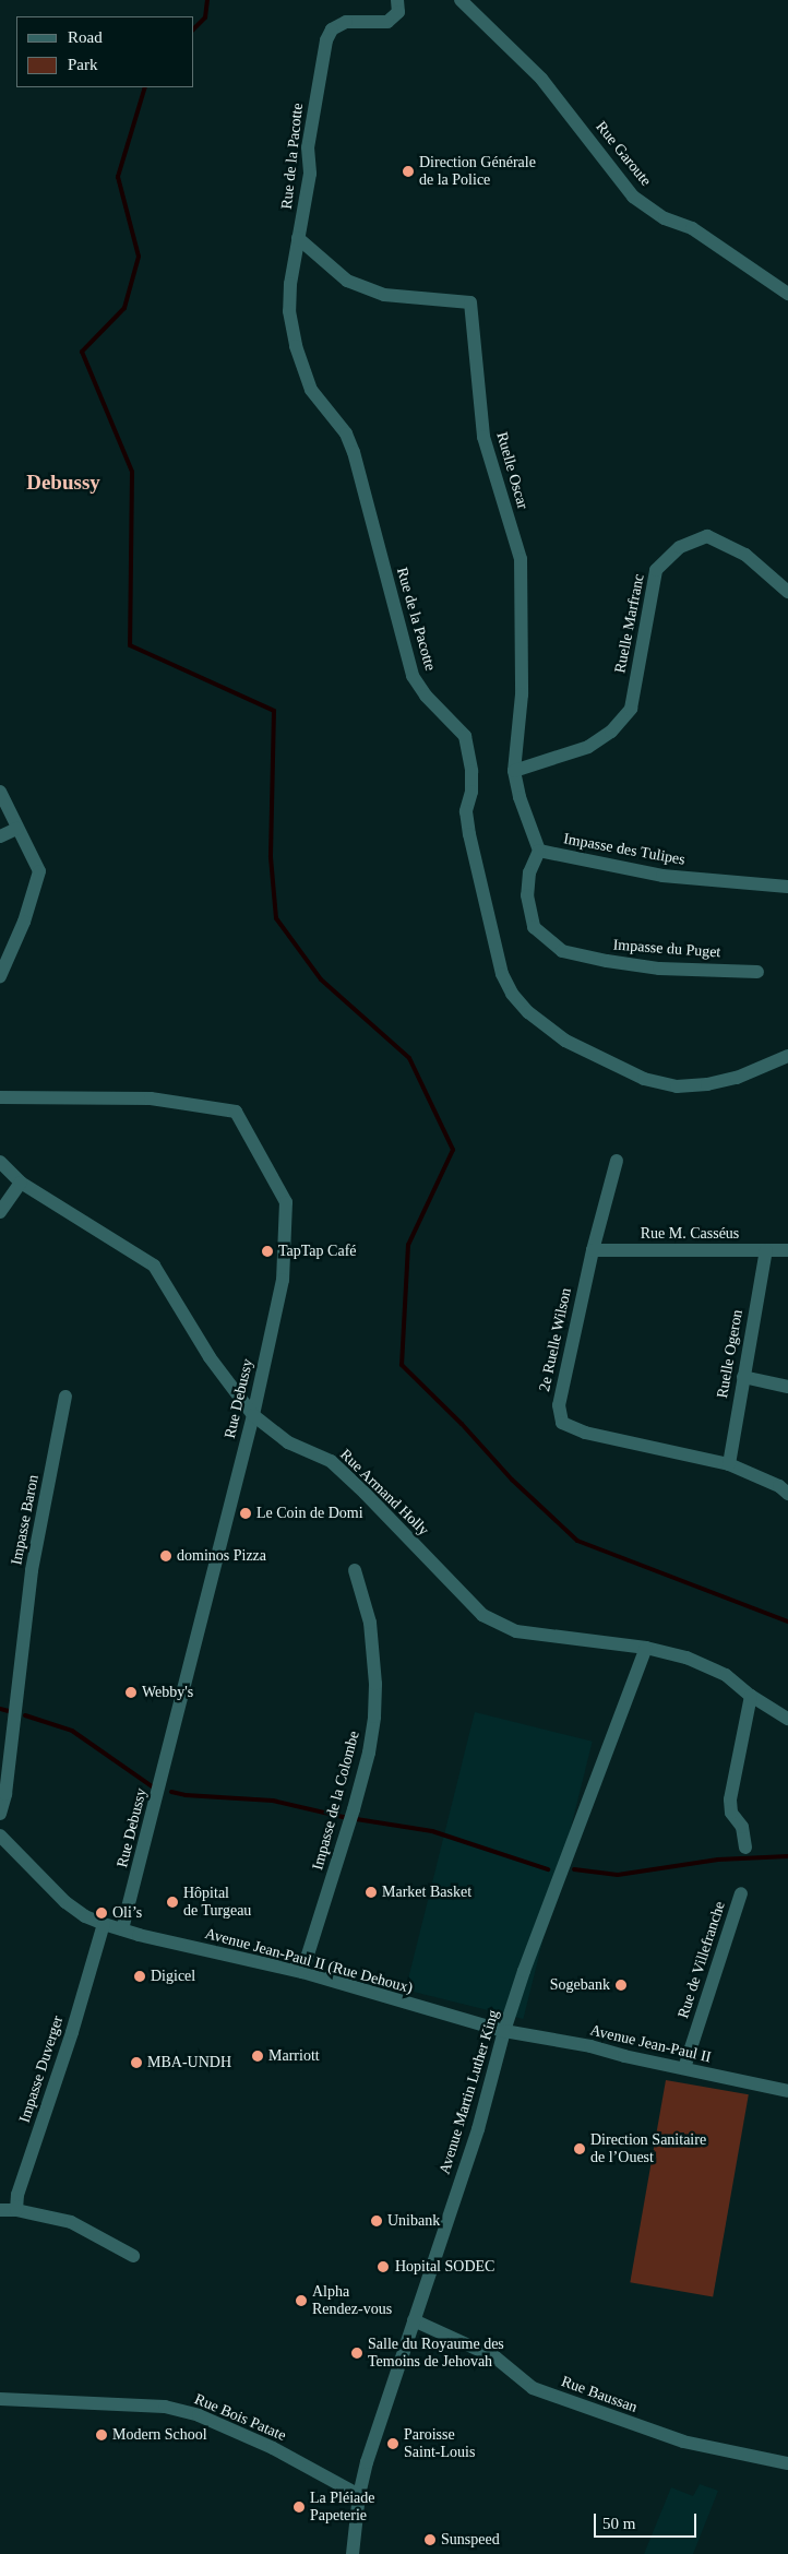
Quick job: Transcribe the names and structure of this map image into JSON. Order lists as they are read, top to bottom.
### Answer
{
  "streets": {
    "street": [
      "Rue Garoute",
      "Rue de la Pacotte",
      "Ruelle Oscar",
      "Ruelle Marfranc",
      "Impasse des Tulipes",
      "Impasse du Puget",
      "Rue M. Casséus",
      "2e Ruelle Wilson",
      "Ruelle Ogeron",
      "Rue Debussy",
      "Rue Armand Holly",
      "Impasse Baron",
      "Impasse de la Colombe",
      "Rue de Villefranche",
      "Avenue Jean-Paul II (Rue Dehoux)",
      "Avenue Jean-Paul II",
      "Impasse Duverger",
      "Avenue Martin Luther King",
      "Rue Baussan",
      "Rue Bois Patate"
    ]
  },
  "crossings": [
    ["Rue de la Pacotte", "Ruelle Oscar"],
    ["Ruelle Oscar", "Ruelle Marfranc"],
    ["Ruelle Oscar", "Impasse des Tulipes"],
    ["Ruelle Marfranc", "Impasse des Tulipes"],
    ["Impasse des Tulipes", "Impasse du Puget"],
    ["Rue M. Casséus", "2e Ruelle Wilson"],
    ["Rue M. Casséus", "Ruelle Ogeron"],
    ["2e Ruelle Wilson", "Ruelle Ogeron"],
    ["Rue Debussy", "Rue Armand Holly"],
    ["Rue Debussy", "Avenue Jean-Paul II (Rue Dehoux)"],
    ["Rue Armand Holly", "Avenue Martin Luther King"],
    ["Impasse de la Colombe", "Avenue Jean-Paul II (Rue Dehoux)"],
    ["Rue de Villefranche", "Avenue Jean-Paul II"],
    ["Avenue Jean-Paul II (Rue Dehoux)", "Avenue Jean-Paul II"],
    ["Avenue Jean-Paul II (Rue Dehoux)", "Impasse Duverger"],
    ["Avenue Jean-Paul II (Rue Dehoux)", "Avenue Martin Luther King"],
    ["Avenue Jean-Paul II", "Avenue Martin Luther King"],
    ["Avenue Martin Luther King", "Rue Baussan"],
    ["Avenue Martin Luther King", "Rue Bois Patate"]
  ],
  "districts": ["Debussy"],
  "places": [
    "Direction Générale de la Police",
    "TapTap Café",
    "Le Coin de Domi",
    "dominos Pizza",
    "Webby's",
    "Market Basket",
    "Hôpital de Turgeau",
    "Oli’s",
    "Digicel",
    "Sogebank",
    "Marriott",
    "MBA-UNDH",
    "Direction Sanitaire de l’Ouest",
    "Unibank",
    "Hopital SODEC",
    "Alpha Rendez-vous",
    "Salle du Royaume des Temoins de Jehovah",
    "Modern School",
    "Paroisse Saint-Louis",
    "La Pléiade Papeterie",
    "Sunspeed"
  ],
  "legend": ["Road", "Park"],
  "scale_bar": "50 m"
}
